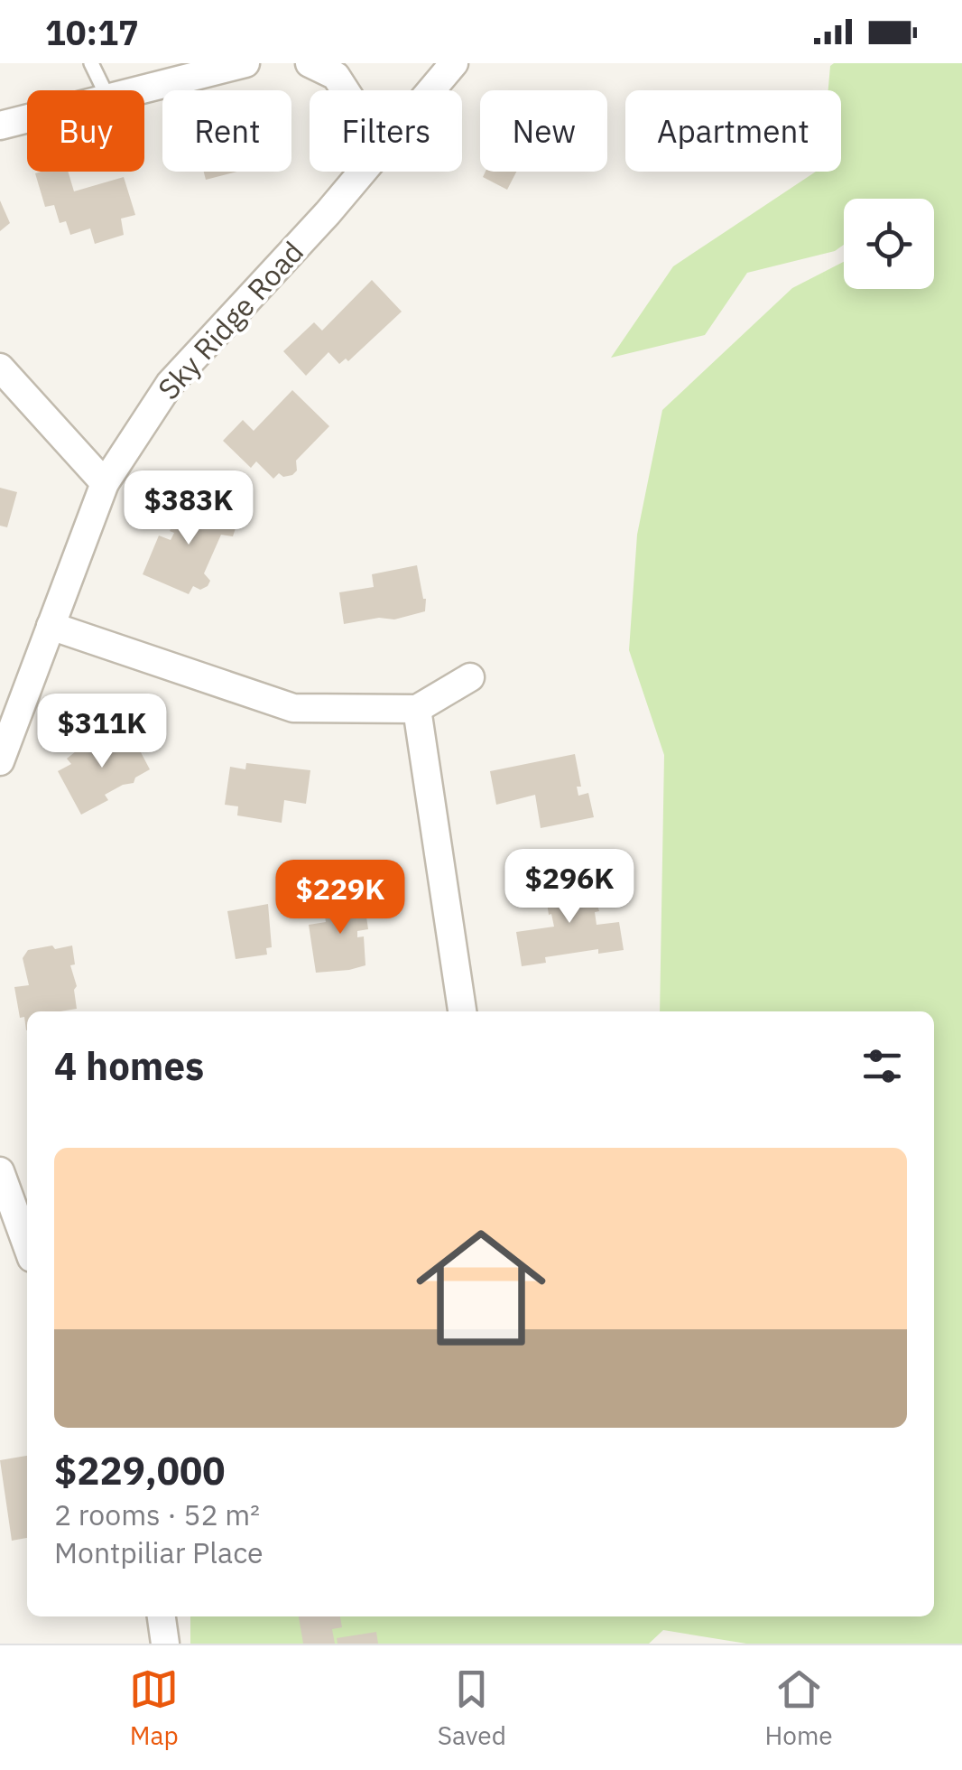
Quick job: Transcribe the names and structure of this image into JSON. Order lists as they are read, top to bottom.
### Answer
{
  "streets": {
    "street": ["Sky Ridge Road"]
  },
  "page": {
    "status": "10:17",
    "chip": [
      "Buy",
      "Rent",
      "Filters",
      "New",
      "Apartment"
    ],
    "price": [
      "$383K",
      "$311K",
      "$296K",
      "$229K"
    ],
    "heading": "4 homes",
    "list": [
      {
        "name": "$229,000",
        "note": "2 rooms · 52 m² · Montpiliar Place"
      }
    ],
    "tabs": ["Map", "Saved", "Home"]
  }
}
